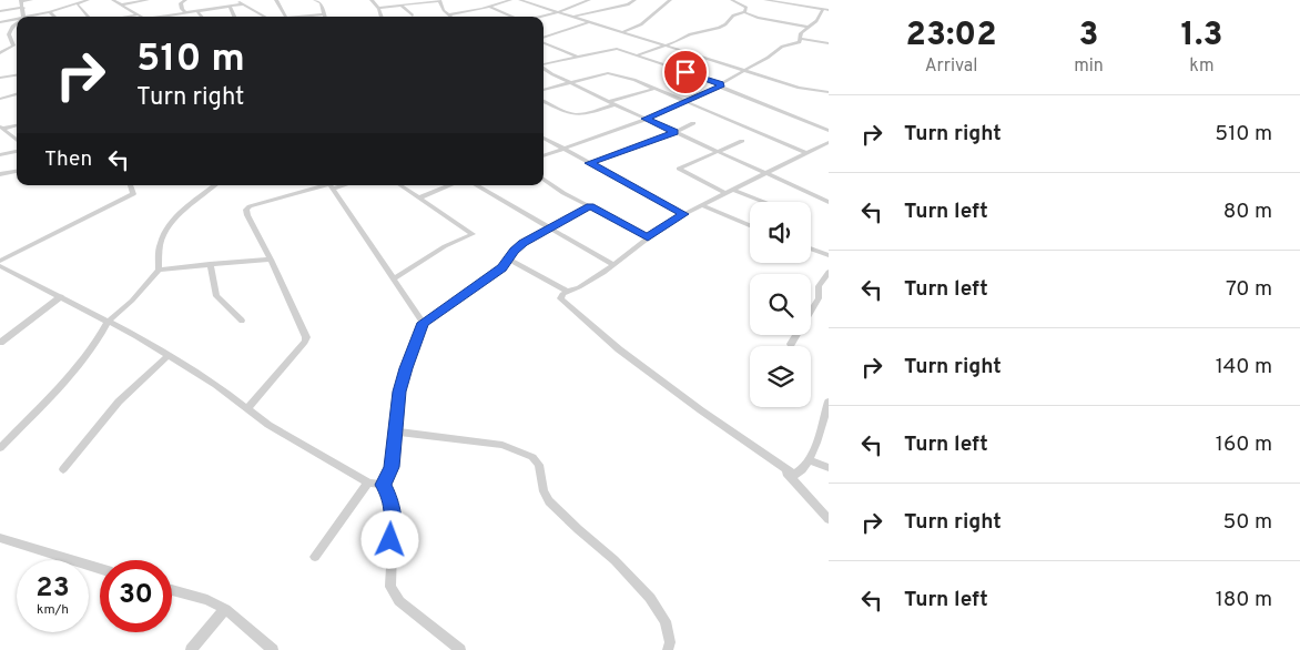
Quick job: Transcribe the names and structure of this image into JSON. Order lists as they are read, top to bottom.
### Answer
{
  "page": {
    "eta": [
      "23:02",
      "Arrival",
      "3",
      "min",
      "1.3",
      "km"
    ],
    "turn": ["510 m", "Turn right"],
    "list": [
      {
        "name": "Turn right",
        "value": "510 m"
      },
      {
        "name": "Turn left",
        "value": "80 m"
      },
      {
        "name": "Turn left",
        "value": "70 m"
      },
      {
        "name": "Turn right",
        "value": "140 m"
      },
      {
        "name": "Turn left",
        "value": "160 m"
      },
      {
        "name": "Turn right",
        "value": "50 m"
      },
      {
        "name": "Turn left",
        "value": "180 m"
      }
    ],
    "then": "Then",
    "speed": "23 km/h",
    "limit": "30"
  }
}
